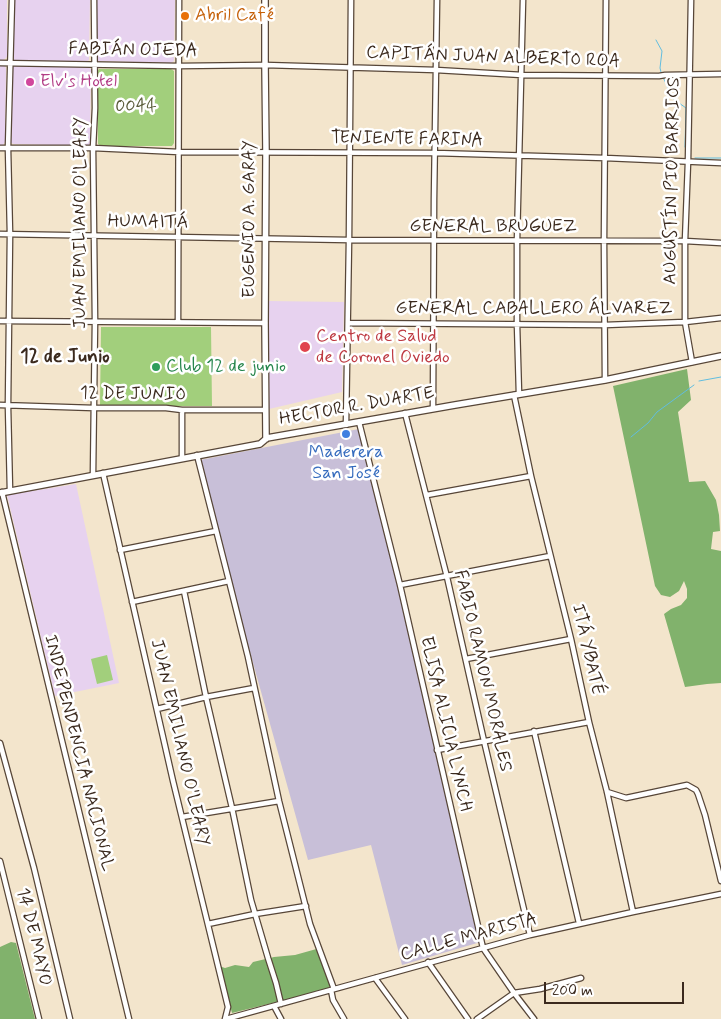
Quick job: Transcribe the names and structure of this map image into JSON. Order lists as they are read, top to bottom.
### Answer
{
  "streets": {
    "street": [
      "FABIÁN OJEDA",
      "CAPITÁN JUAN ALBERTO ROA",
      "TENIENTE FARINA",
      "AUGUSTÍN PIO BARRIOS",
      "EUGENIO A. GARAY",
      "JUAN EMILIANO O'LEARY",
      "HUMAITÁ",
      "GENERAL BRUGUEZ",
      "GENERAL CABALLERO ÁLVAREZ",
      "12 DE JUNIO",
      "HECTOR R. DUARTE",
      "ITÁ YBATÉ",
      "FABIO RAMON MORALES",
      "ELISA ALICIA LYNCH",
      "INDEPENDENCIA NACIONAL",
      "14 DE MAYO",
      "CALLE MARISTA"
    ]
  },
  "crossings": [
    ["FABIÁN OJEDA", "CAPITÁN JUAN ALBERTO ROA"],
    ["FABIÁN OJEDA", "EUGENIO A. GARAY"],
    ["FABIÁN OJEDA", "JUAN EMILIANO O'LEARY"],
    ["CAPITÁN JUAN ALBERTO ROA", "AUGUSTÍN PIO BARRIOS"],
    ["CAPITÁN JUAN ALBERTO ROA", "EUGENIO A. GARAY"],
    ["CAPITÁN JUAN ALBERTO ROA", "ITÁ YBATÉ"],
    ["TENIENTE FARINA", "AUGUSTÍN PIO BARRIOS"],
    ["TENIENTE FARINA", "EUGENIO A. GARAY"],
    ["TENIENTE FARINA", "JUAN EMILIANO O'LEARY"],
    ["TENIENTE FARINA", "ITÁ YBATÉ"],
    ["AUGUSTÍN PIO BARRIOS", "GENERAL BRUGUEZ"],
    ["AUGUSTÍN PIO BARRIOS", "GENERAL CABALLERO ÁLVAREZ"],
    ["AUGUSTÍN PIO BARRIOS", "HECTOR R. DUARTE"],
    ["EUGENIO A. GARAY", "HUMAITÁ"],
    ["EUGENIO A. GARAY", "GENERAL BRUGUEZ"],
    ["EUGENIO A. GARAY", "12 DE JUNIO"],
    ["EUGENIO A. GARAY", "HECTOR R. DUARTE"],
    ["JUAN EMILIANO O'LEARY", "HUMAITÁ"],
    ["JUAN EMILIANO O'LEARY", "12 DE JUNIO"],
    ["JUAN EMILIANO O'LEARY", "HECTOR R. DUARTE"],
    ["JUAN EMILIANO O'LEARY", "CALLE MARISTA"],
    ["HUMAITÁ", "GENERAL BRUGUEZ"],
    ["GENERAL BRUGUEZ", "ITÁ YBATÉ"],
    ["GENERAL CABALLERO ÁLVAREZ", "ITÁ YBATÉ"],
    ["HECTOR R. DUARTE", "ITÁ YBATÉ"],
    ["HECTOR R. DUARTE", "FABIO RAMON MORALES"],
    ["HECTOR R. DUARTE", "ELISA ALICIA LYNCH"],
    ["HECTOR R. DUARTE", "INDEPENDENCIA NACIONAL"],
    ["ITÁ YBATÉ", "CALLE MARISTA"],
    ["FABIO RAMON MORALES", "CALLE MARISTA"],
    ["ELISA ALICIA LYNCH", "CALLE MARISTA"]
  ],
  "districts": ["12 de Junio"],
  "parks": ["0044"],
  "places": [
    "Abril Café",
    "Elv's Hotel",
    "Centro de Salud de Coronel Oviedo",
    "Club 12 de junio",
    "Maderera San José"
  ],
  "scale_bar": "200 m"
}
